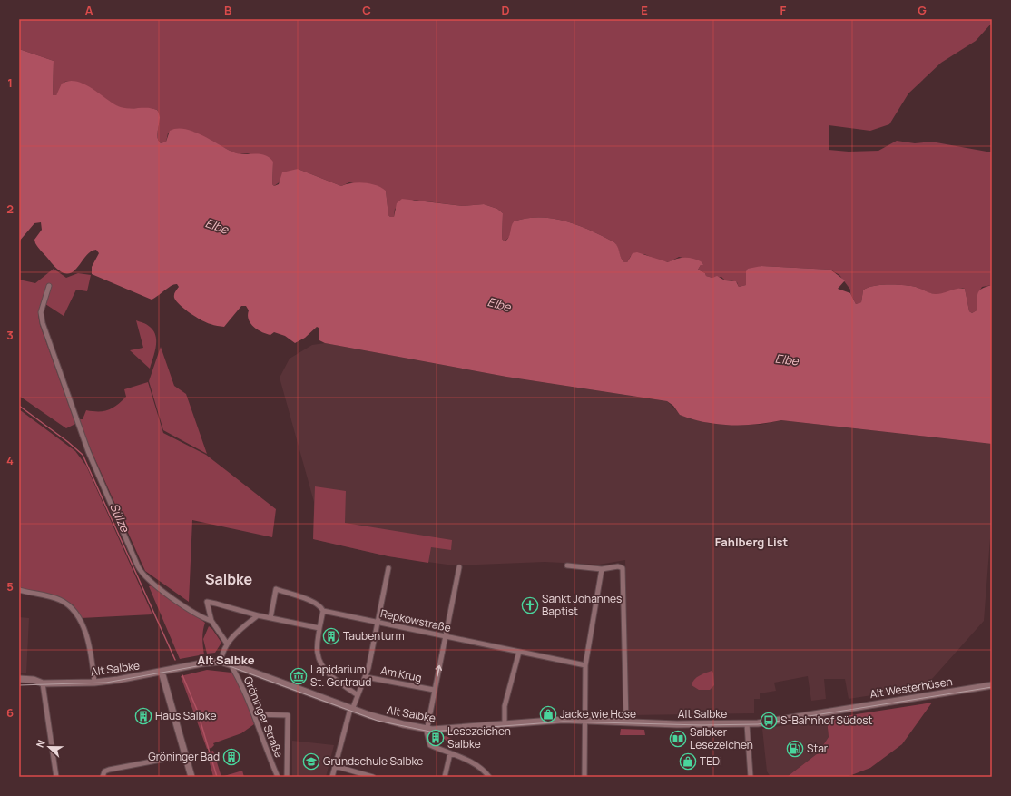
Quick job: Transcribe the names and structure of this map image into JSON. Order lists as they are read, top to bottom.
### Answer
{
  "streets": {
    "main road": ["Alt Salbke", "Alt Westerhüsen"],
    "street": ["Repkowstraße", "Am Krug", "Gröninger Straße"]
  },
  "crossings": [
    ["Alt Salbke", "Alt Westerhüsen"],
    ["Alt Salbke", "Gröninger Straße"]
  ],
  "districts": ["Fahlberg List", "Salbke", "Alt Salbke"],
  "water": ["Elbe", "Sülze"],
  "places": {
    "church": ["Sankt Johannes Baptist"],
    "building": [
      "Taubenturm",
      "Haus Salbke",
      "Lesezeichen Salbke",
      "Gröninger Bad"
    ],
    "museum": ["Lapidarium St. Gertraud"],
    "shop": ["Jacke wie Hose", "TEDi"],
    "bus stop": ["S-Bahnhof Südost"],
    "library": ["Salbker Lesezeichen"],
    "fuel station": ["Star"],
    "school or university": ["Grundschule Salbke"]
  },
  "north": "left",
  "grid": {
    "columns": [
      "A",
      "B",
      "C",
      "D",
      "E",
      "F",
      "G"
    ],
    "rows": [
      "1",
      "2",
      "3",
      "4",
      "5",
      "6"
    ]
  }
}
